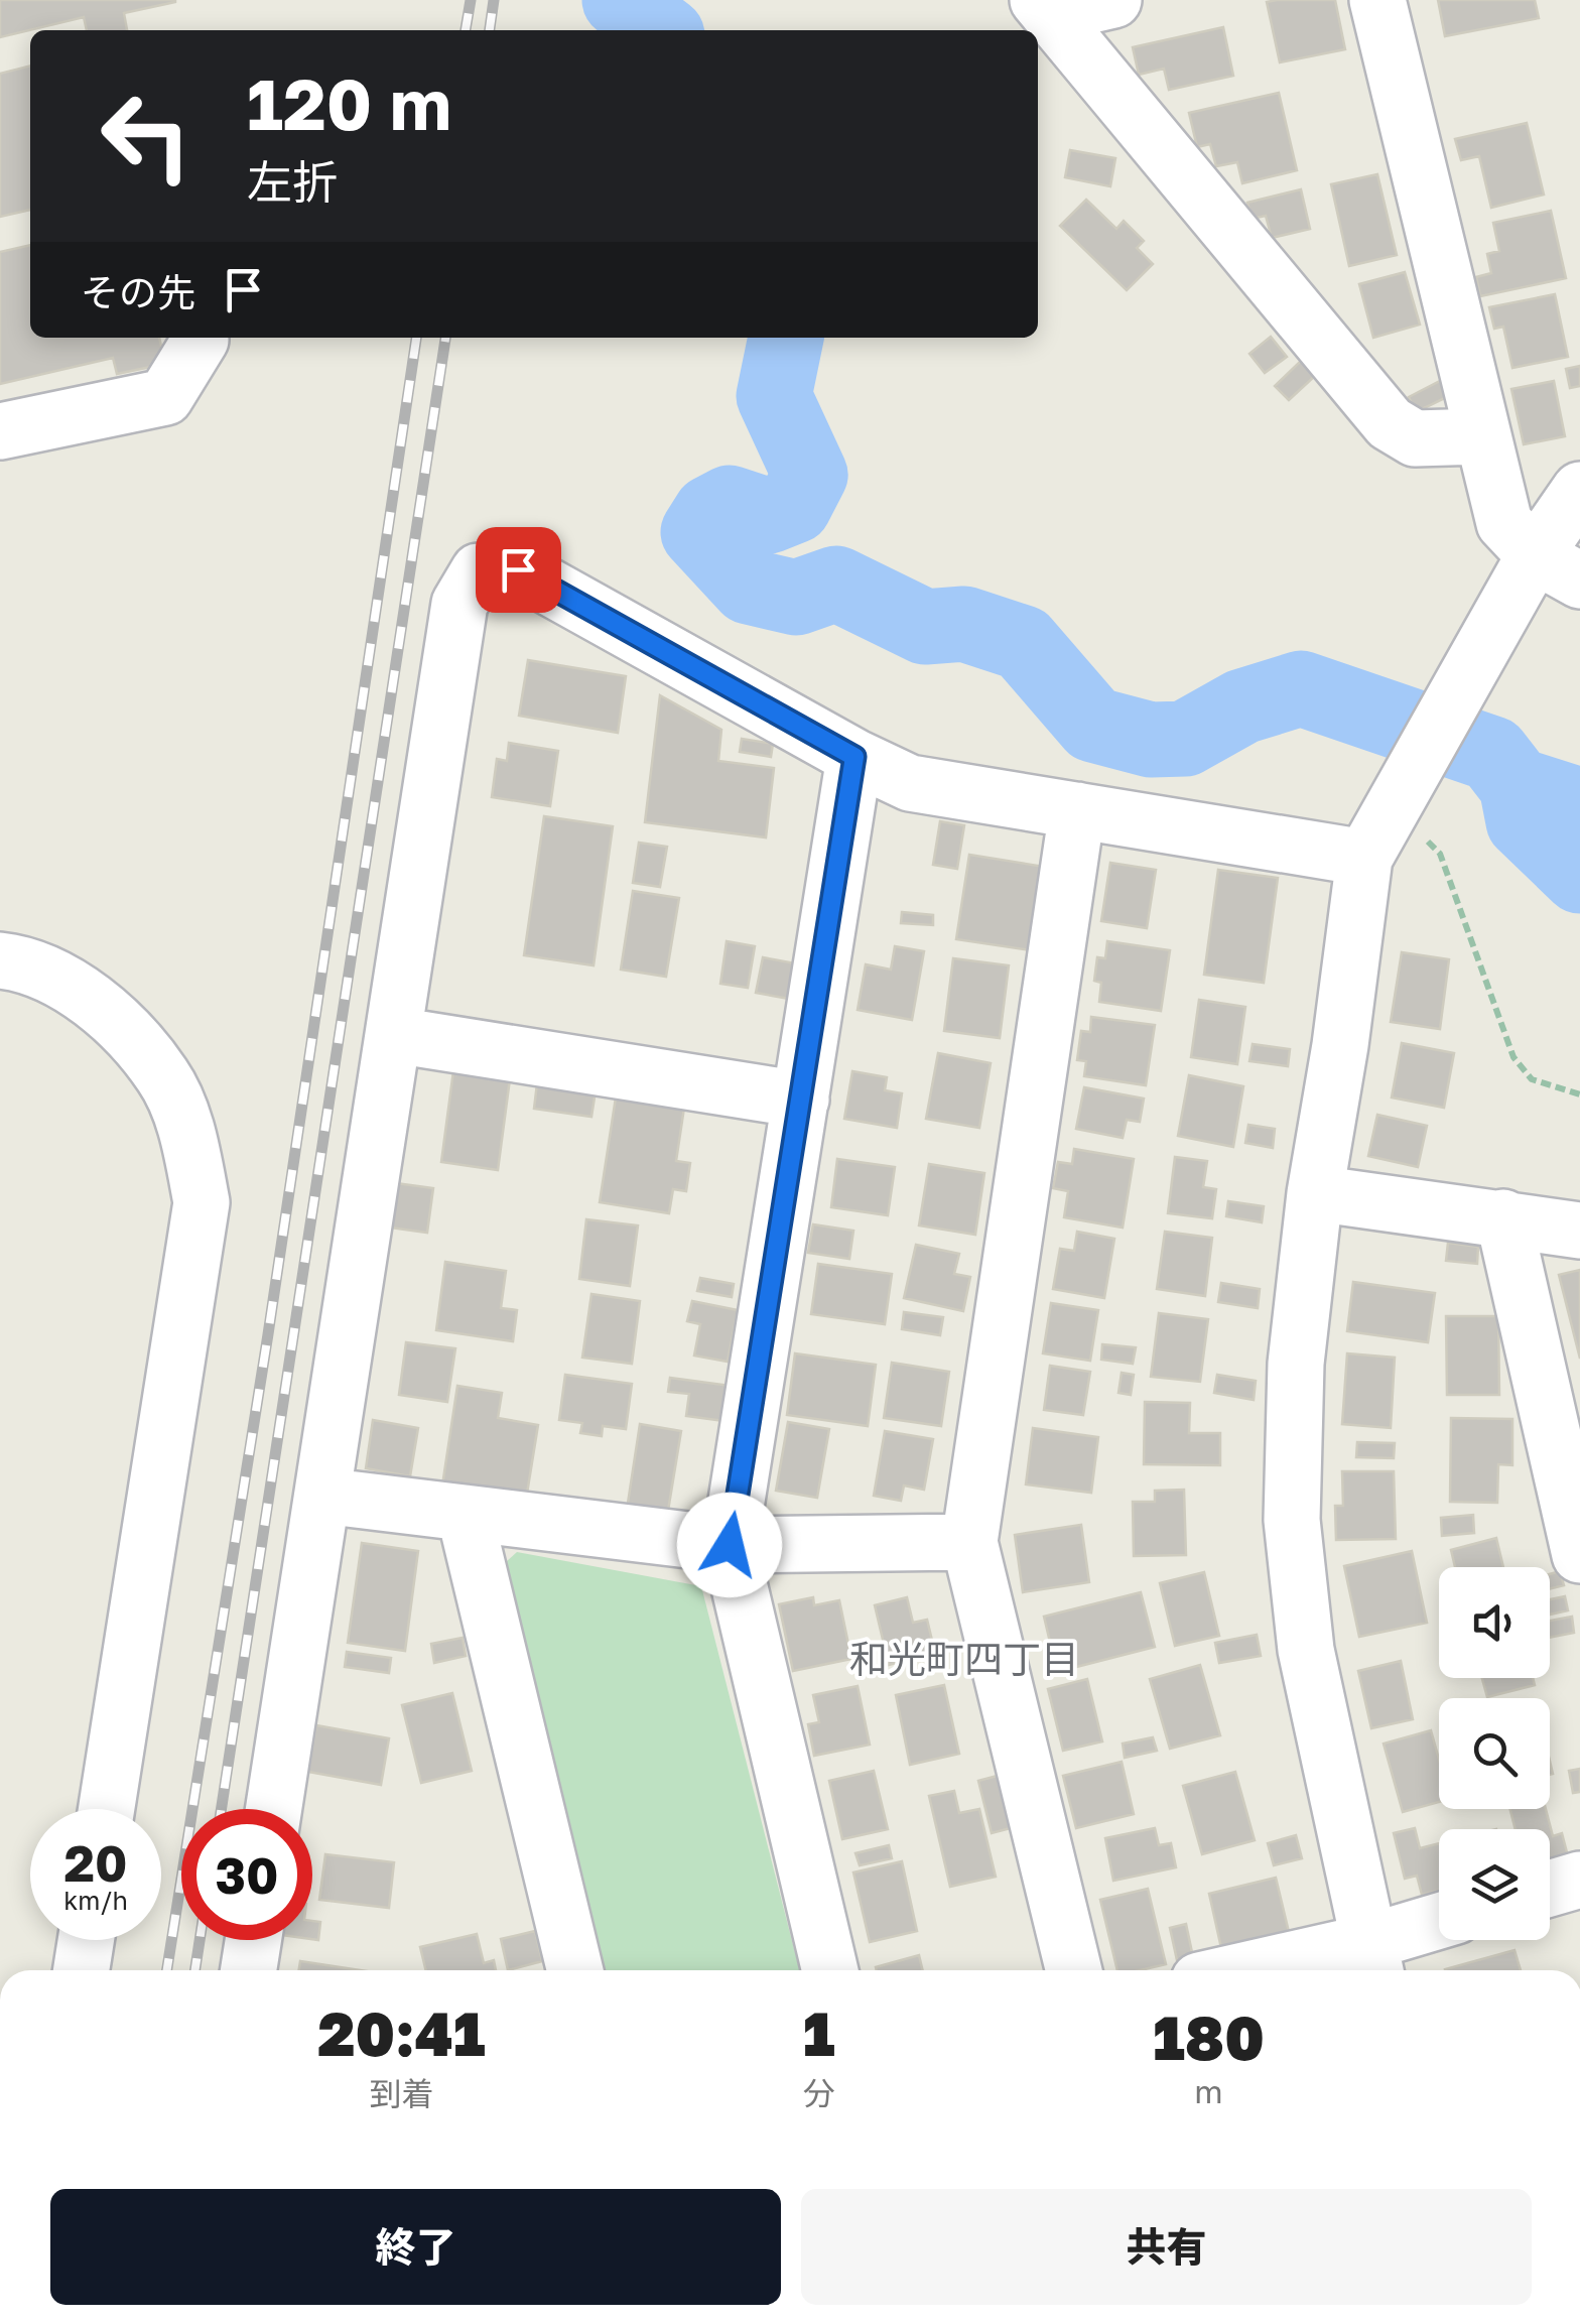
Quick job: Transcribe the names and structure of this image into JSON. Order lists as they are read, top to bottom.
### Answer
{
  "districts": ["和光町四丁目"],
  "page": {
    "turn": ["120 m", "左折"],
    "then": "その先",
    "speed": "20 km/h",
    "limit": "30",
    "eta": [
      "20:41",
      "到着",
      "1",
      "分",
      "180",
      "m"
    ],
    "buttons": ["終了", "共有"]
  }
}
